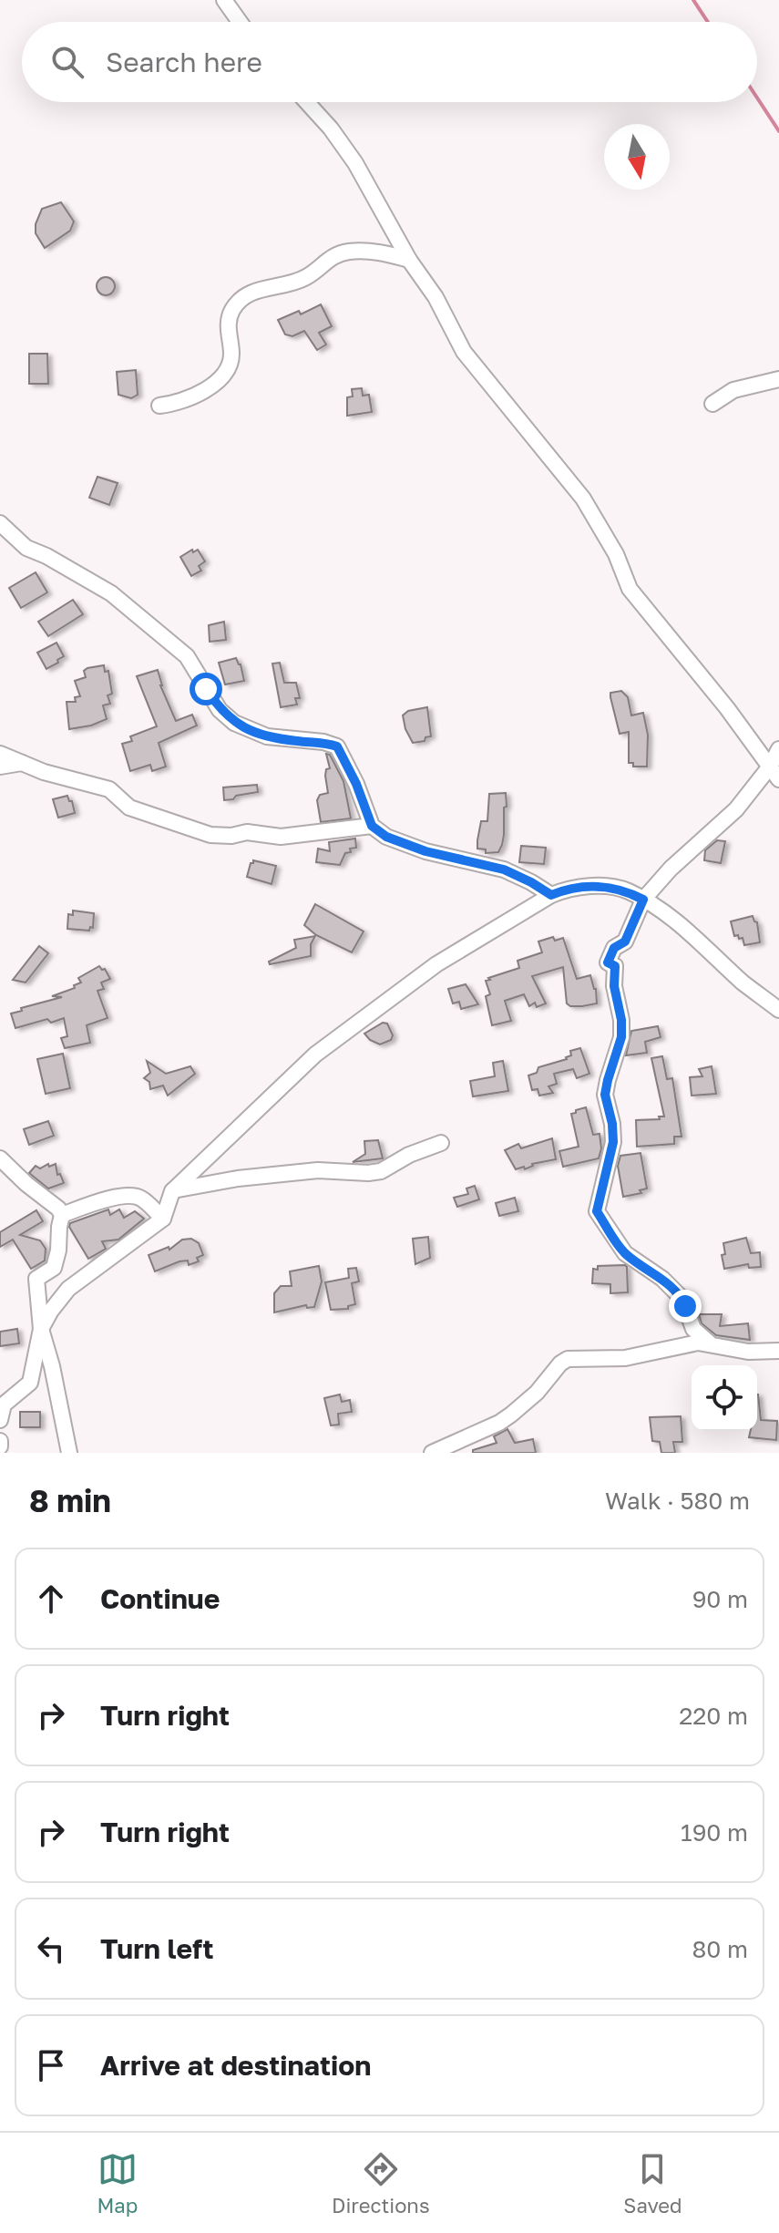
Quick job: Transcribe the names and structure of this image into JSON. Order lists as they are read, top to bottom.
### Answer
{
  "north": "bottom",
  "page": {
    "search": "Search here",
    "heading": ["8 min", "Walk · 580 m"],
    "list": [
      ["Continue", "90 m"],
      ["Turn right", "220 m"],
      ["Turn right", "190 m"],
      ["Turn left", "80 m"],
      "Arrive at destination"
    ],
    "nav": ["Map", "Directions", "Saved"]
  }
}
